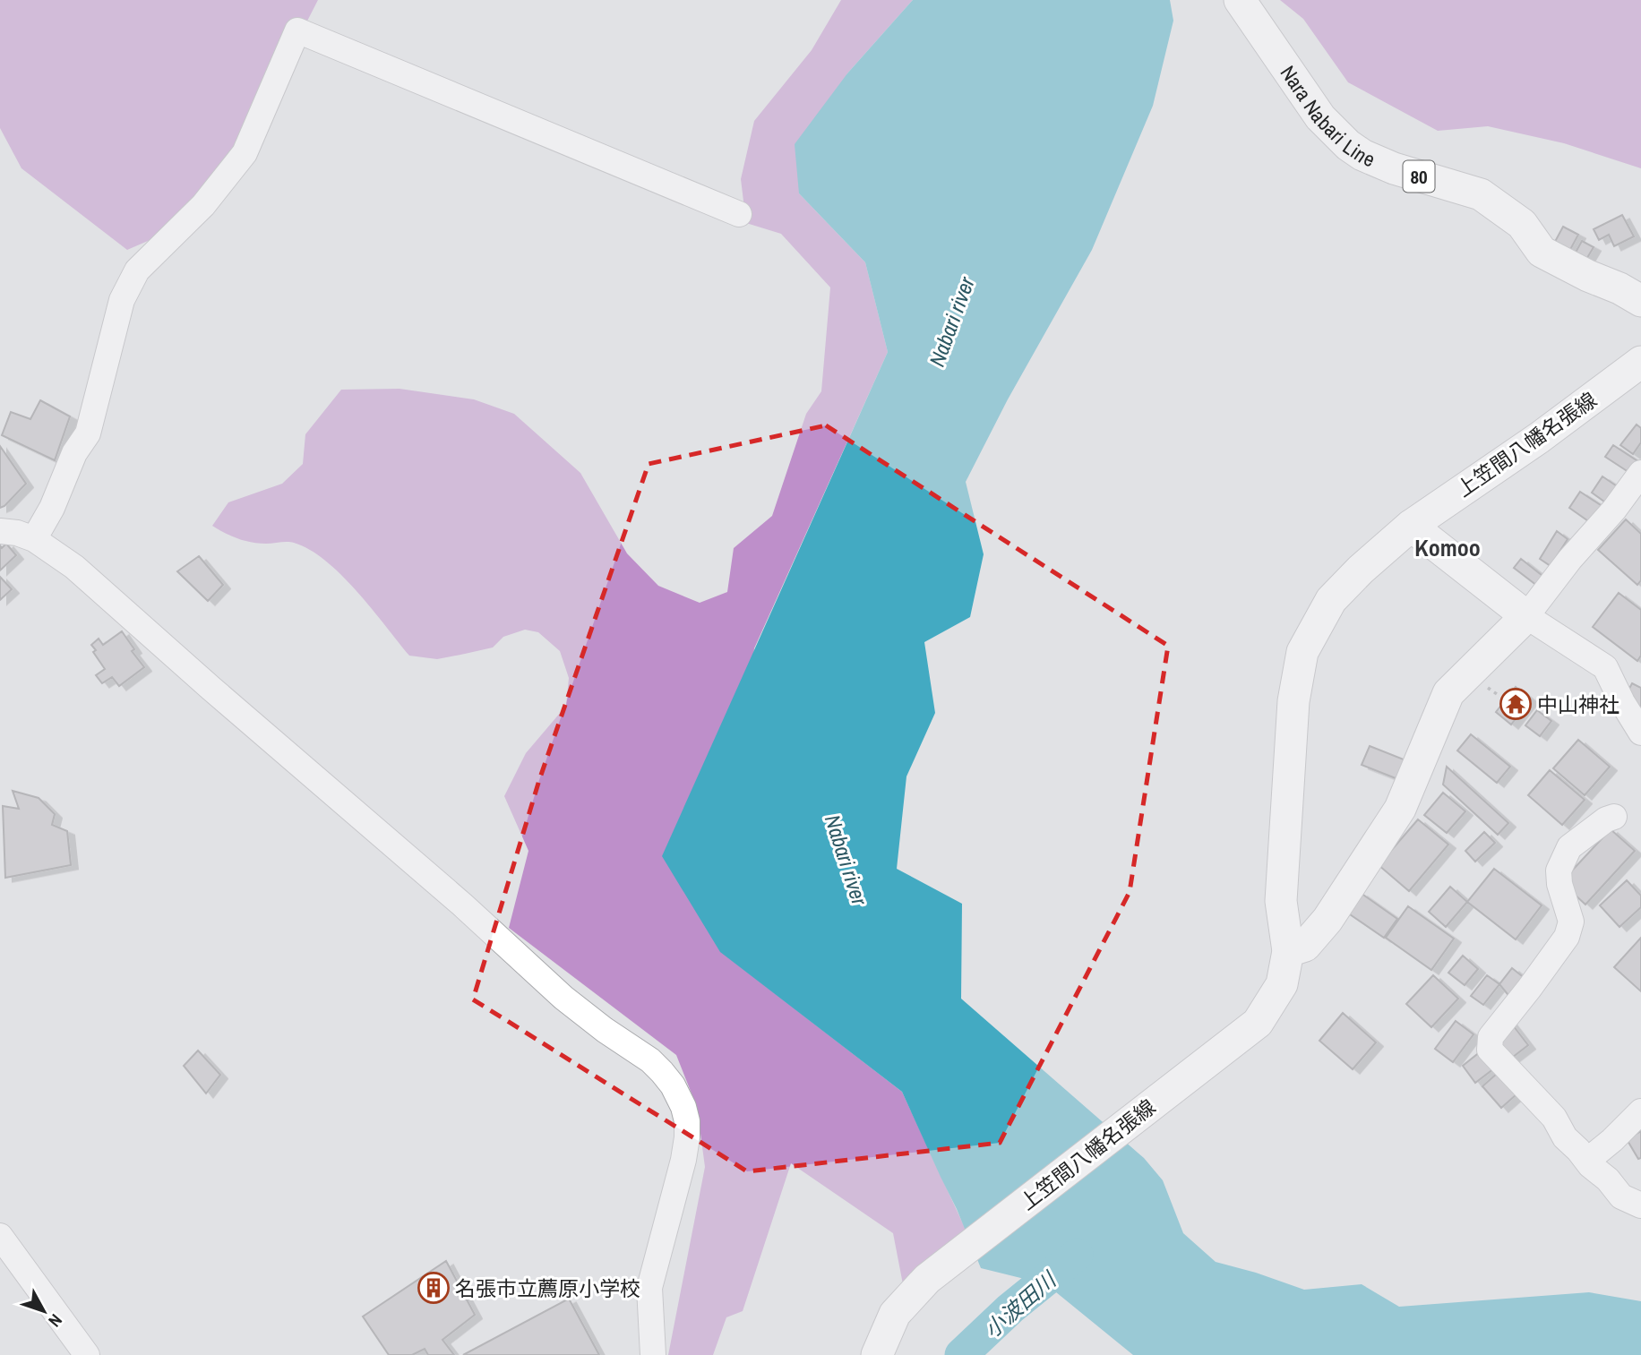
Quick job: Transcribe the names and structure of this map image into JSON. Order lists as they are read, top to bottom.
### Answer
{
  "streets": {
    "main road": ["Nara Nabari Line", "80", "上笠間八幡名張線"]
  },
  "districts": ["Komoo"],
  "water": ["Nabari river", "小波田川"],
  "places": {
    "temple": ["中山神社"],
    "building": ["名張市立薦原小学校"]
  },
  "north": "bottom right"
}
